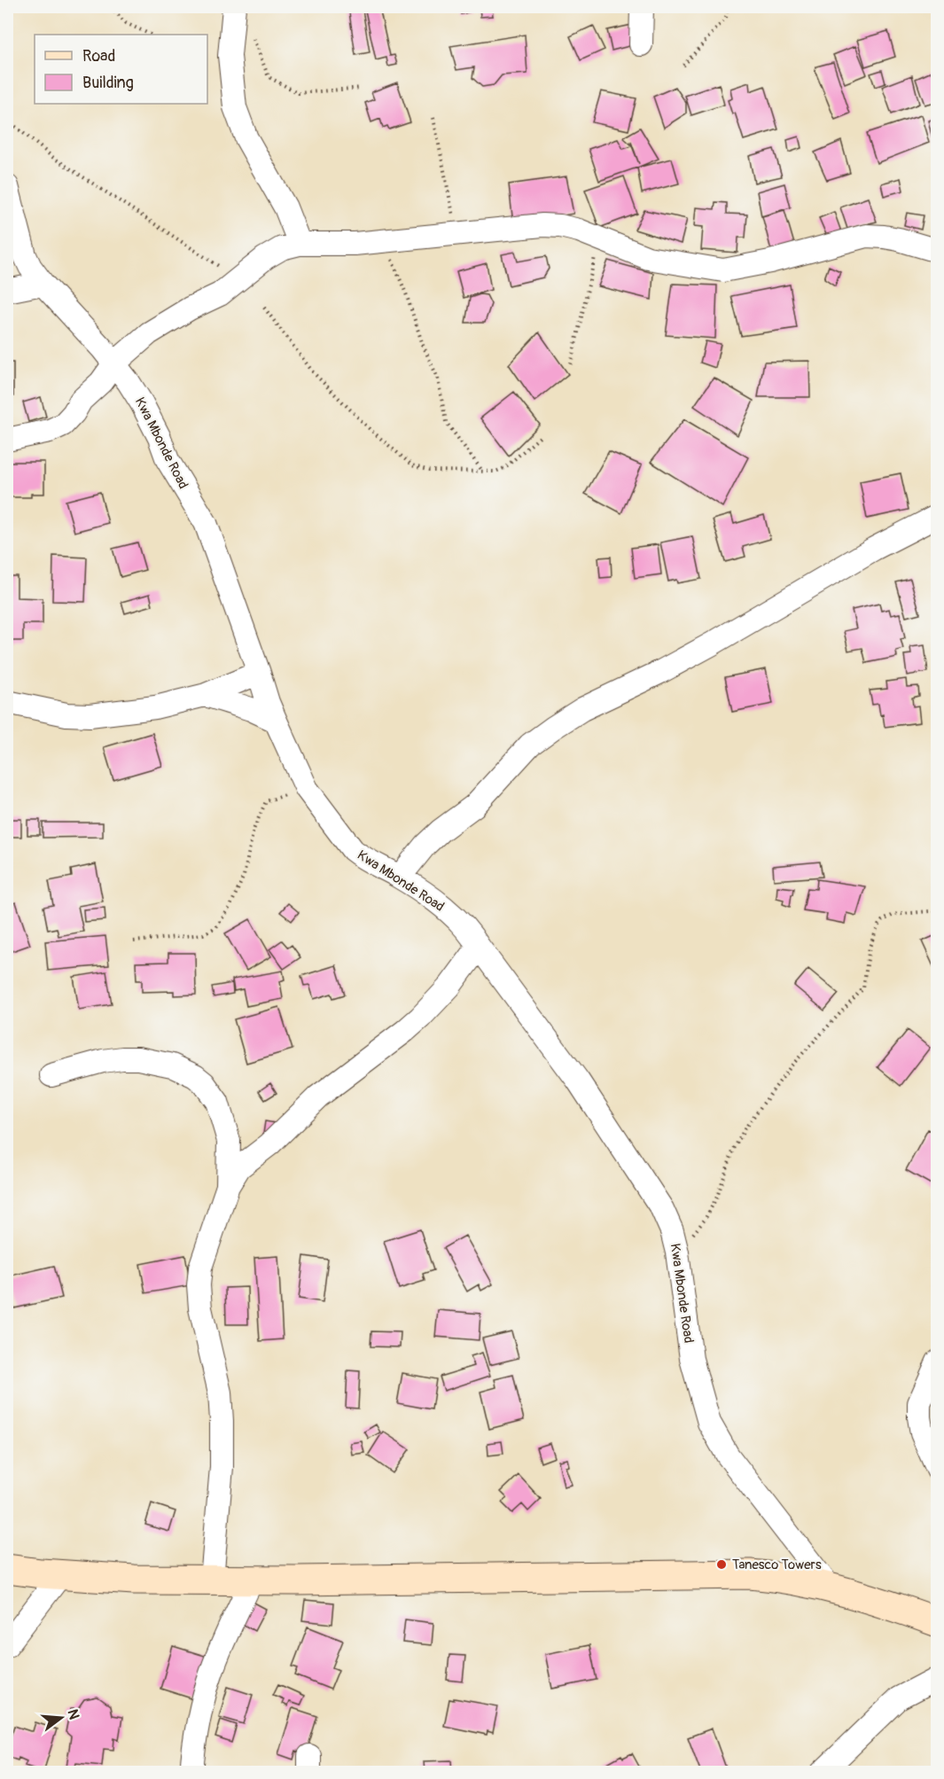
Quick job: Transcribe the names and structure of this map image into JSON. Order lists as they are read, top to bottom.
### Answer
{
  "streets": {
    "street": ["Kwa Mbonde Road"]
  },
  "places": ["Tanesco Towers"],
  "legend": ["Road", "Building"],
  "north": "right"
}
